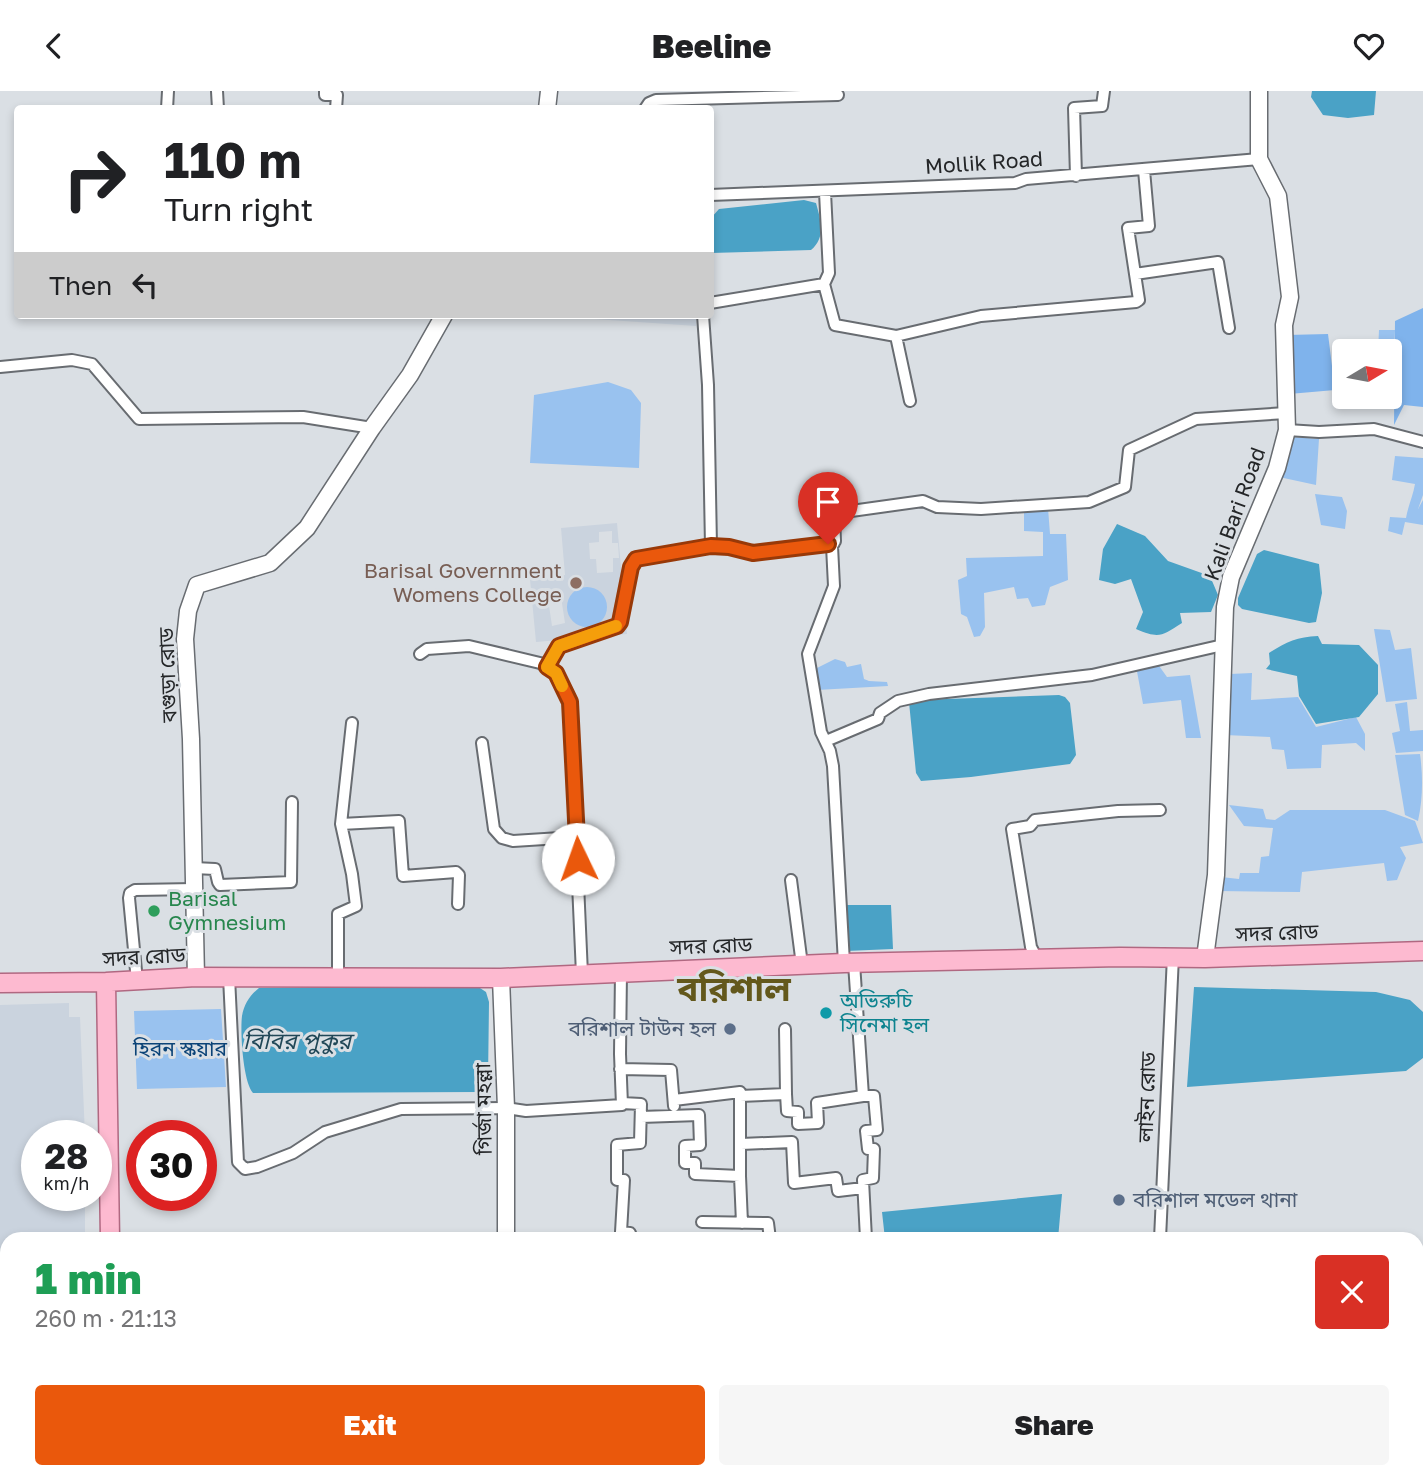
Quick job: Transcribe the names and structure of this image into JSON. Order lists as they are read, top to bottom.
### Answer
{
  "streets": {
    "main road": [
      "Kali Bari Road",
      "বগুড়া রোড",
      "সদর রোড",
      "গির্জা মহল্লা"
    ],
    "street": ["Mollik Road", "লাইন রোড"]
  },
  "crossings": [
    ["Mollik Road", "Kali Bari Road"],
    ["Kali Bari Road", "সদর রোড"],
    ["বগুড়া রোড", "সদর রোড"],
    ["সদর রোড", "লাইন রোড"],
    ["সদর রোড", "গির্জা মহল্লা"]
  ],
  "districts": ["বরিশাল"],
  "water": ["বিবির পুকুর"],
  "parks": ["হিরন স্কয়ার"],
  "places": [
    "Barisal Government Womens College",
    "Barisal Gymnesium",
    "অভিরুচি সিনেমা হল",
    "বরিশাল টাউন হল",
    "বরিশাল মডেল থানা"
  ],
  "north": "right",
  "page": {
    "header": "Beeline",
    "turn": ["110 m", "Turn right"],
    "then": "Then",
    "speed": "28 km/h",
    "limit": "30",
    "heading": ["1 min", "260 m · 21:13"],
    "buttons": ["Exit", "Share"]
  }
}
